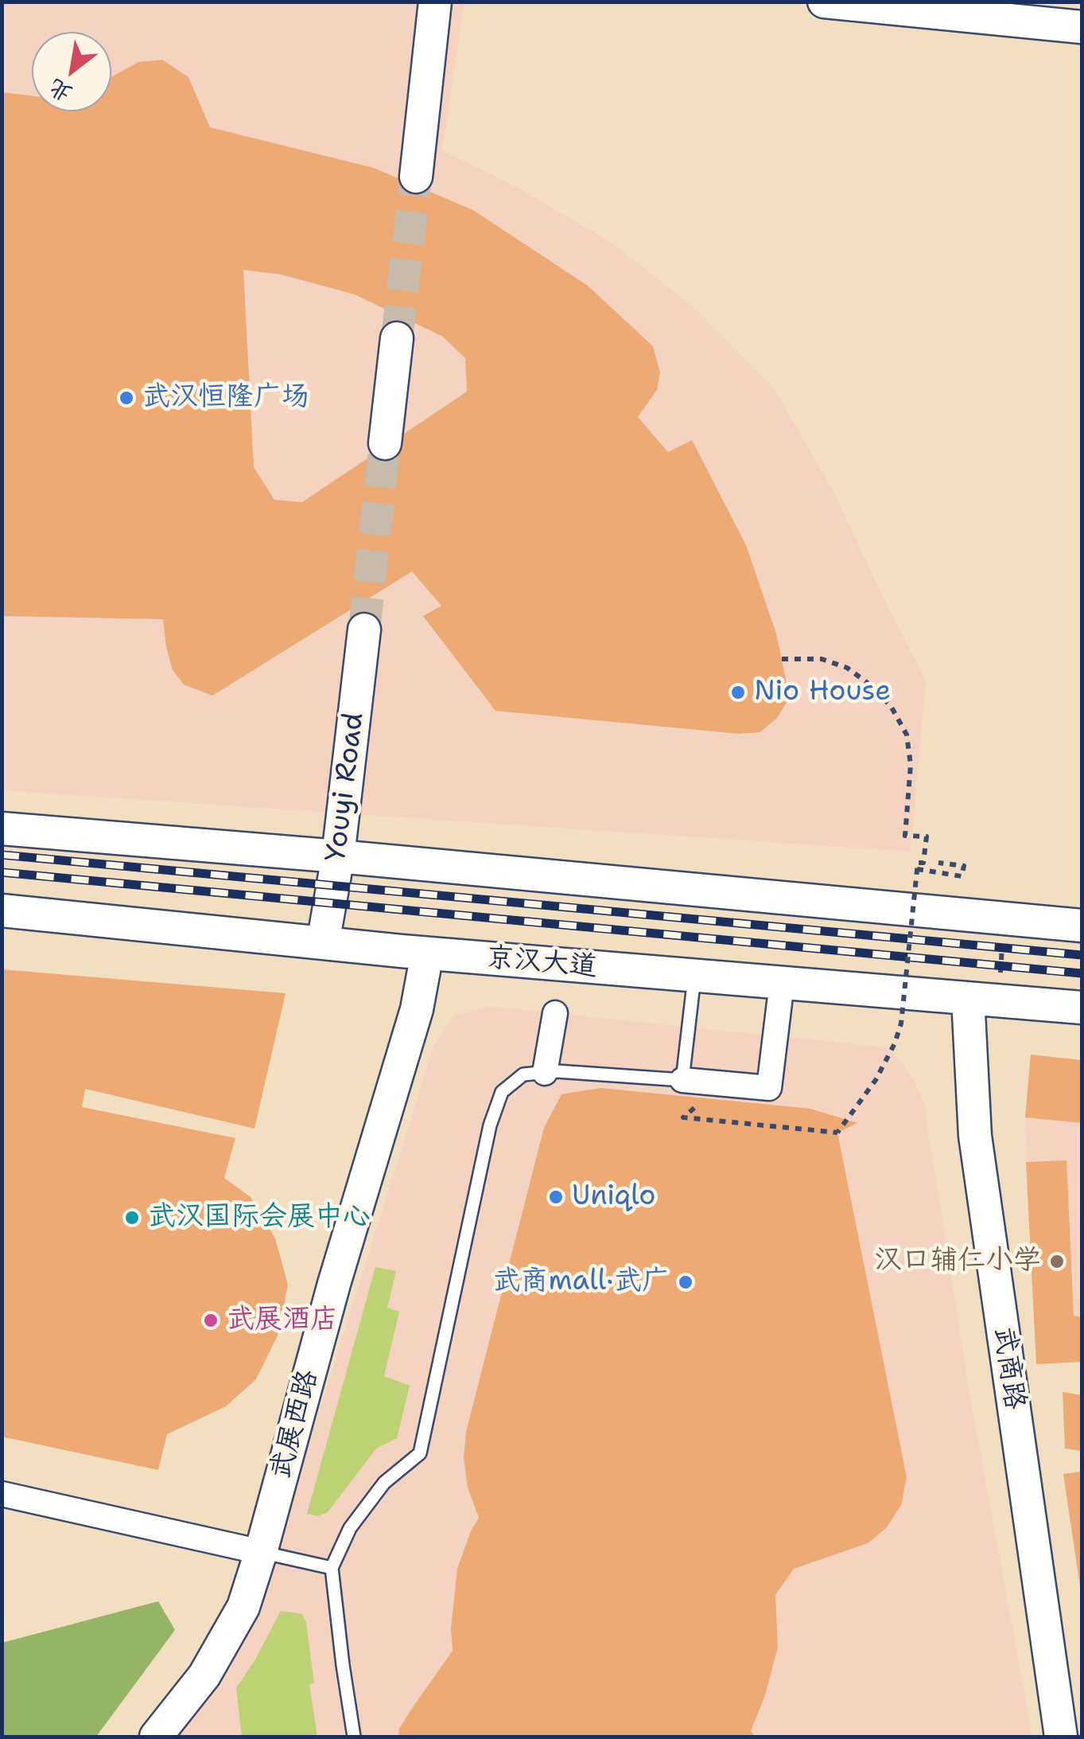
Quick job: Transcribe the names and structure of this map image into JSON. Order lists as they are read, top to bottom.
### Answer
{
  "streets": {
    "street": [
      "Youyi Road",
      "京汉大道",
      "武商路",
      "武展西路"
    ]
  },
  "crossings": [
    ["Youyi Road", "京汉大道"],
    ["京汉大道", "武商路"],
    ["京汉大道", "武展西路"]
  ],
  "places": [
    "武汉恒隆广场",
    "Nio House",
    "Uniqlo",
    "武汉国际会展中心",
    "汉口辅仁小学",
    "武商mall·武广",
    "武展酒店"
  ],
  "north": "bottom left"
}
